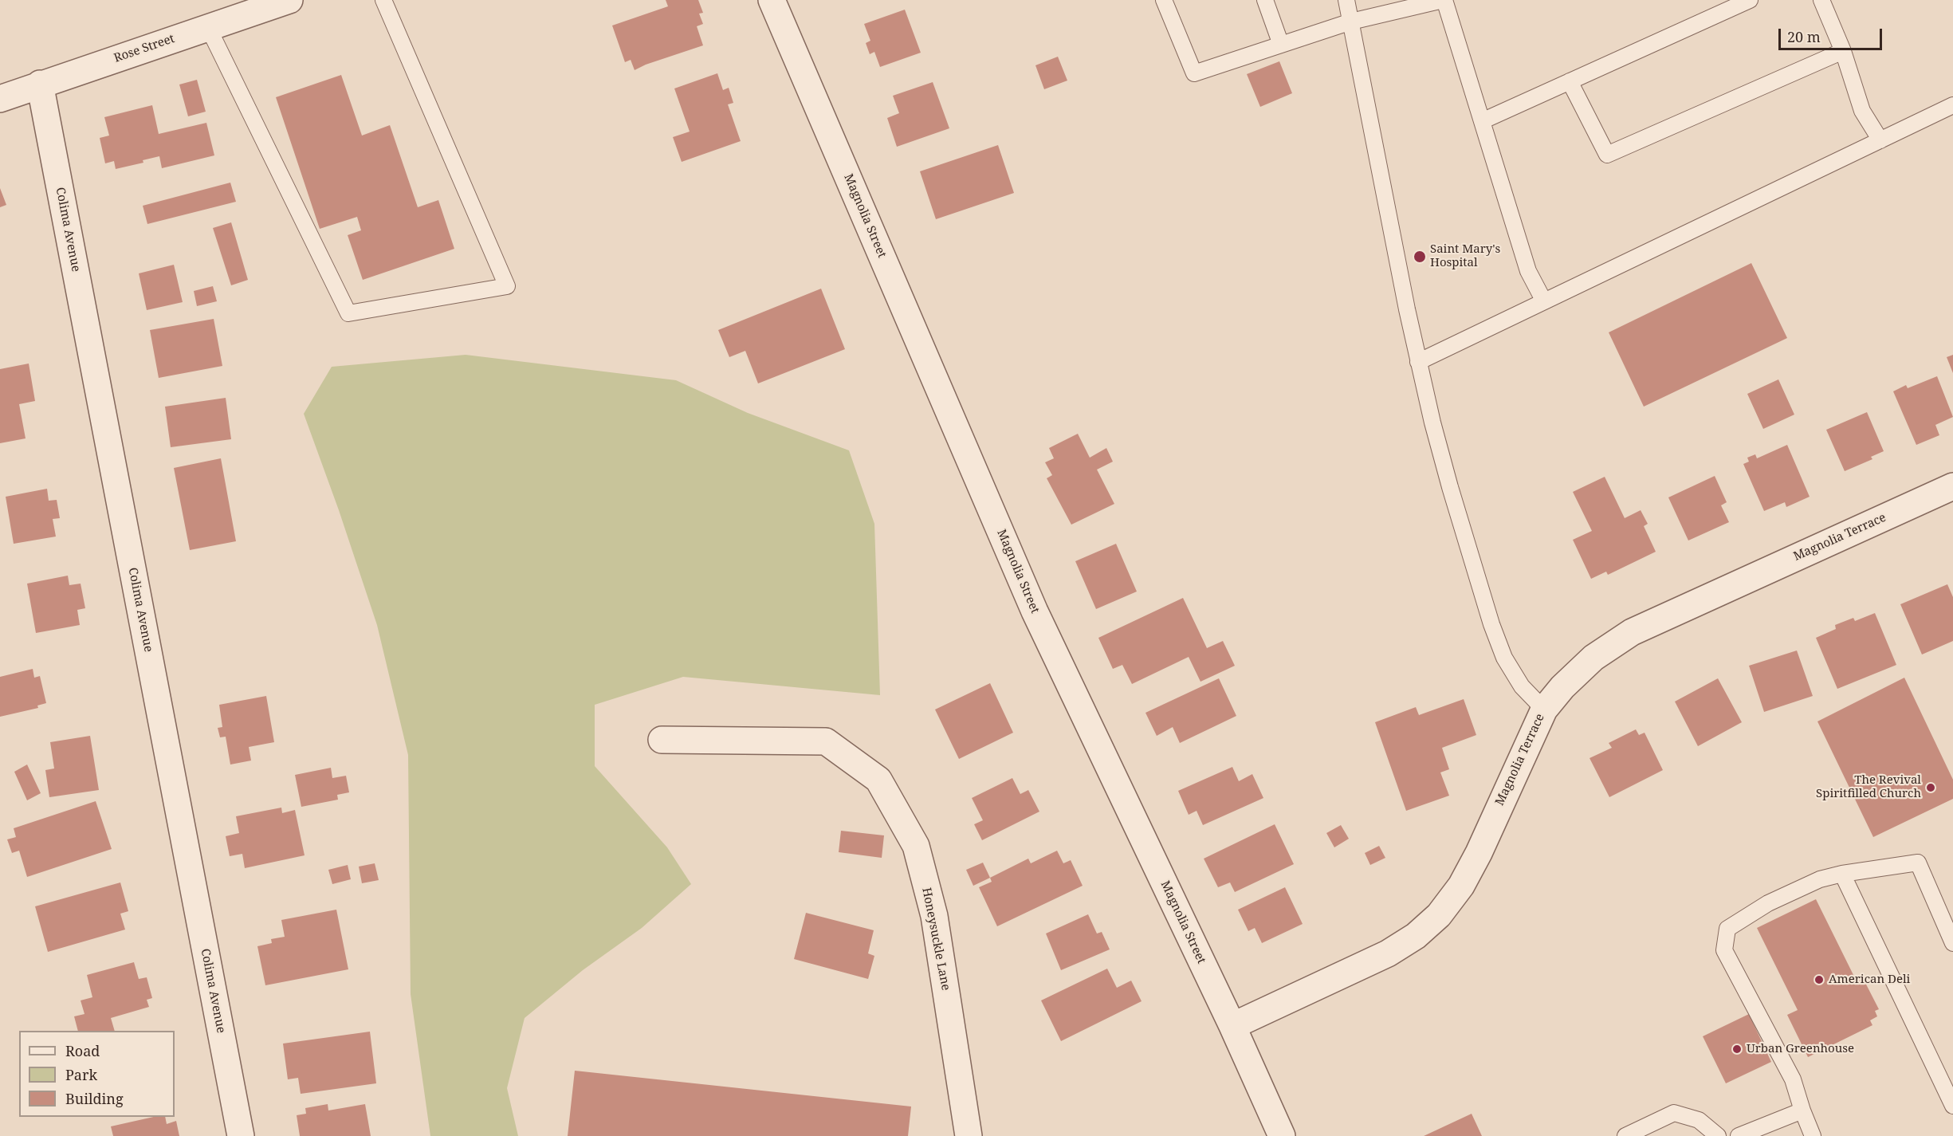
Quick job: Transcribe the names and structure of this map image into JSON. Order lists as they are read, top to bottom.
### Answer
{
  "streets": {
    "street": [
      "Rose Street",
      "Magnolia Street",
      "Colima Avenue",
      "Magnolia Terrace",
      "Honeysuckle Lane"
    ]
  },
  "crossings": [
    ["Rose Street", "Colima Avenue"],
    ["Magnolia Street", "Magnolia Terrace"]
  ],
  "places": [
    "Saint Mary's Hospital",
    "The Revival Spiritfilled Church",
    "American Deli",
    "Urban Greenhouse"
  ],
  "legend": ["Road", "Park", "Building"],
  "scale_bar": "20 m"
}
